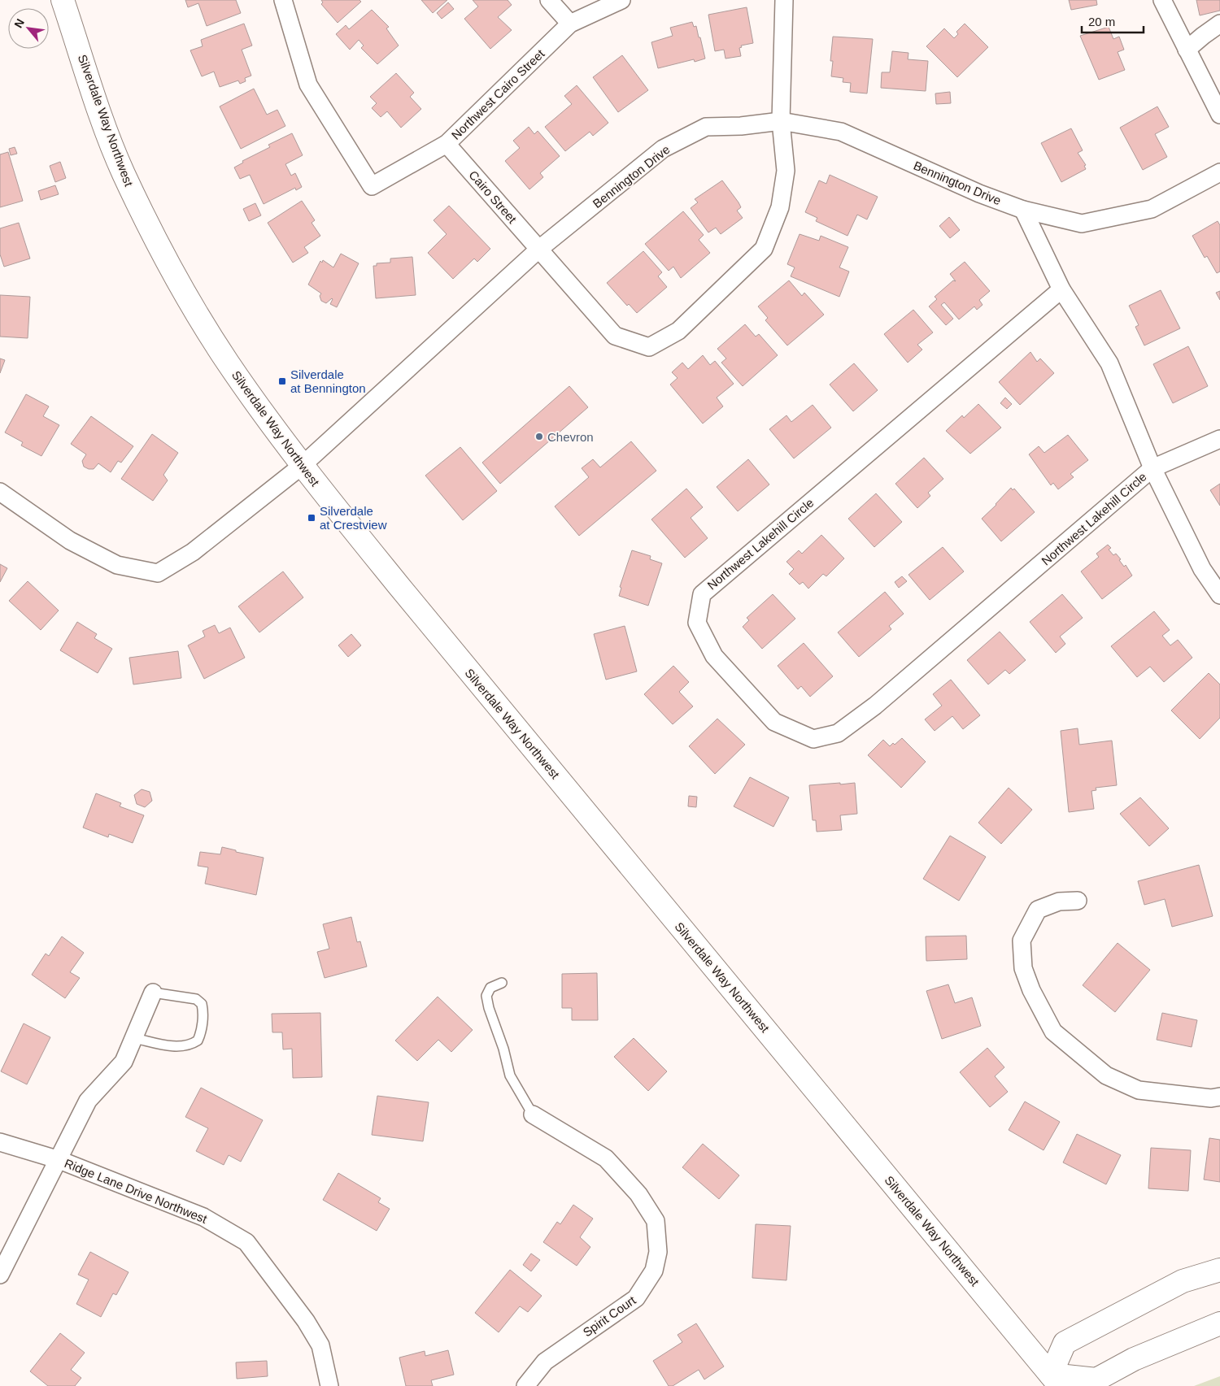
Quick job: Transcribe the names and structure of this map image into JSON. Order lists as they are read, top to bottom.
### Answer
{
  "streets": {
    "main road": ["Silverdale Way Northwest"],
    "street": [
      "Northwest Cairo Street",
      "Bennington Drive",
      "Cairo Street",
      "Northwest Lakehill Circle",
      "Ridge Lane Drive Northwest",
      "Spirit Court"
    ]
  },
  "crossings": [
    ["Northwest Cairo Street", "Cairo Street"],
    ["Silverdale Way Northwest", "Bennington Drive"],
    ["Bennington Drive", "Cairo Street"]
  ],
  "places": {
    "transit": ["Silverdale at Bennington", "Silverdale at Crestview"],
    "other": ["Chevron"]
  },
  "scale_bar": "20 m",
  "north": "top left"
}
